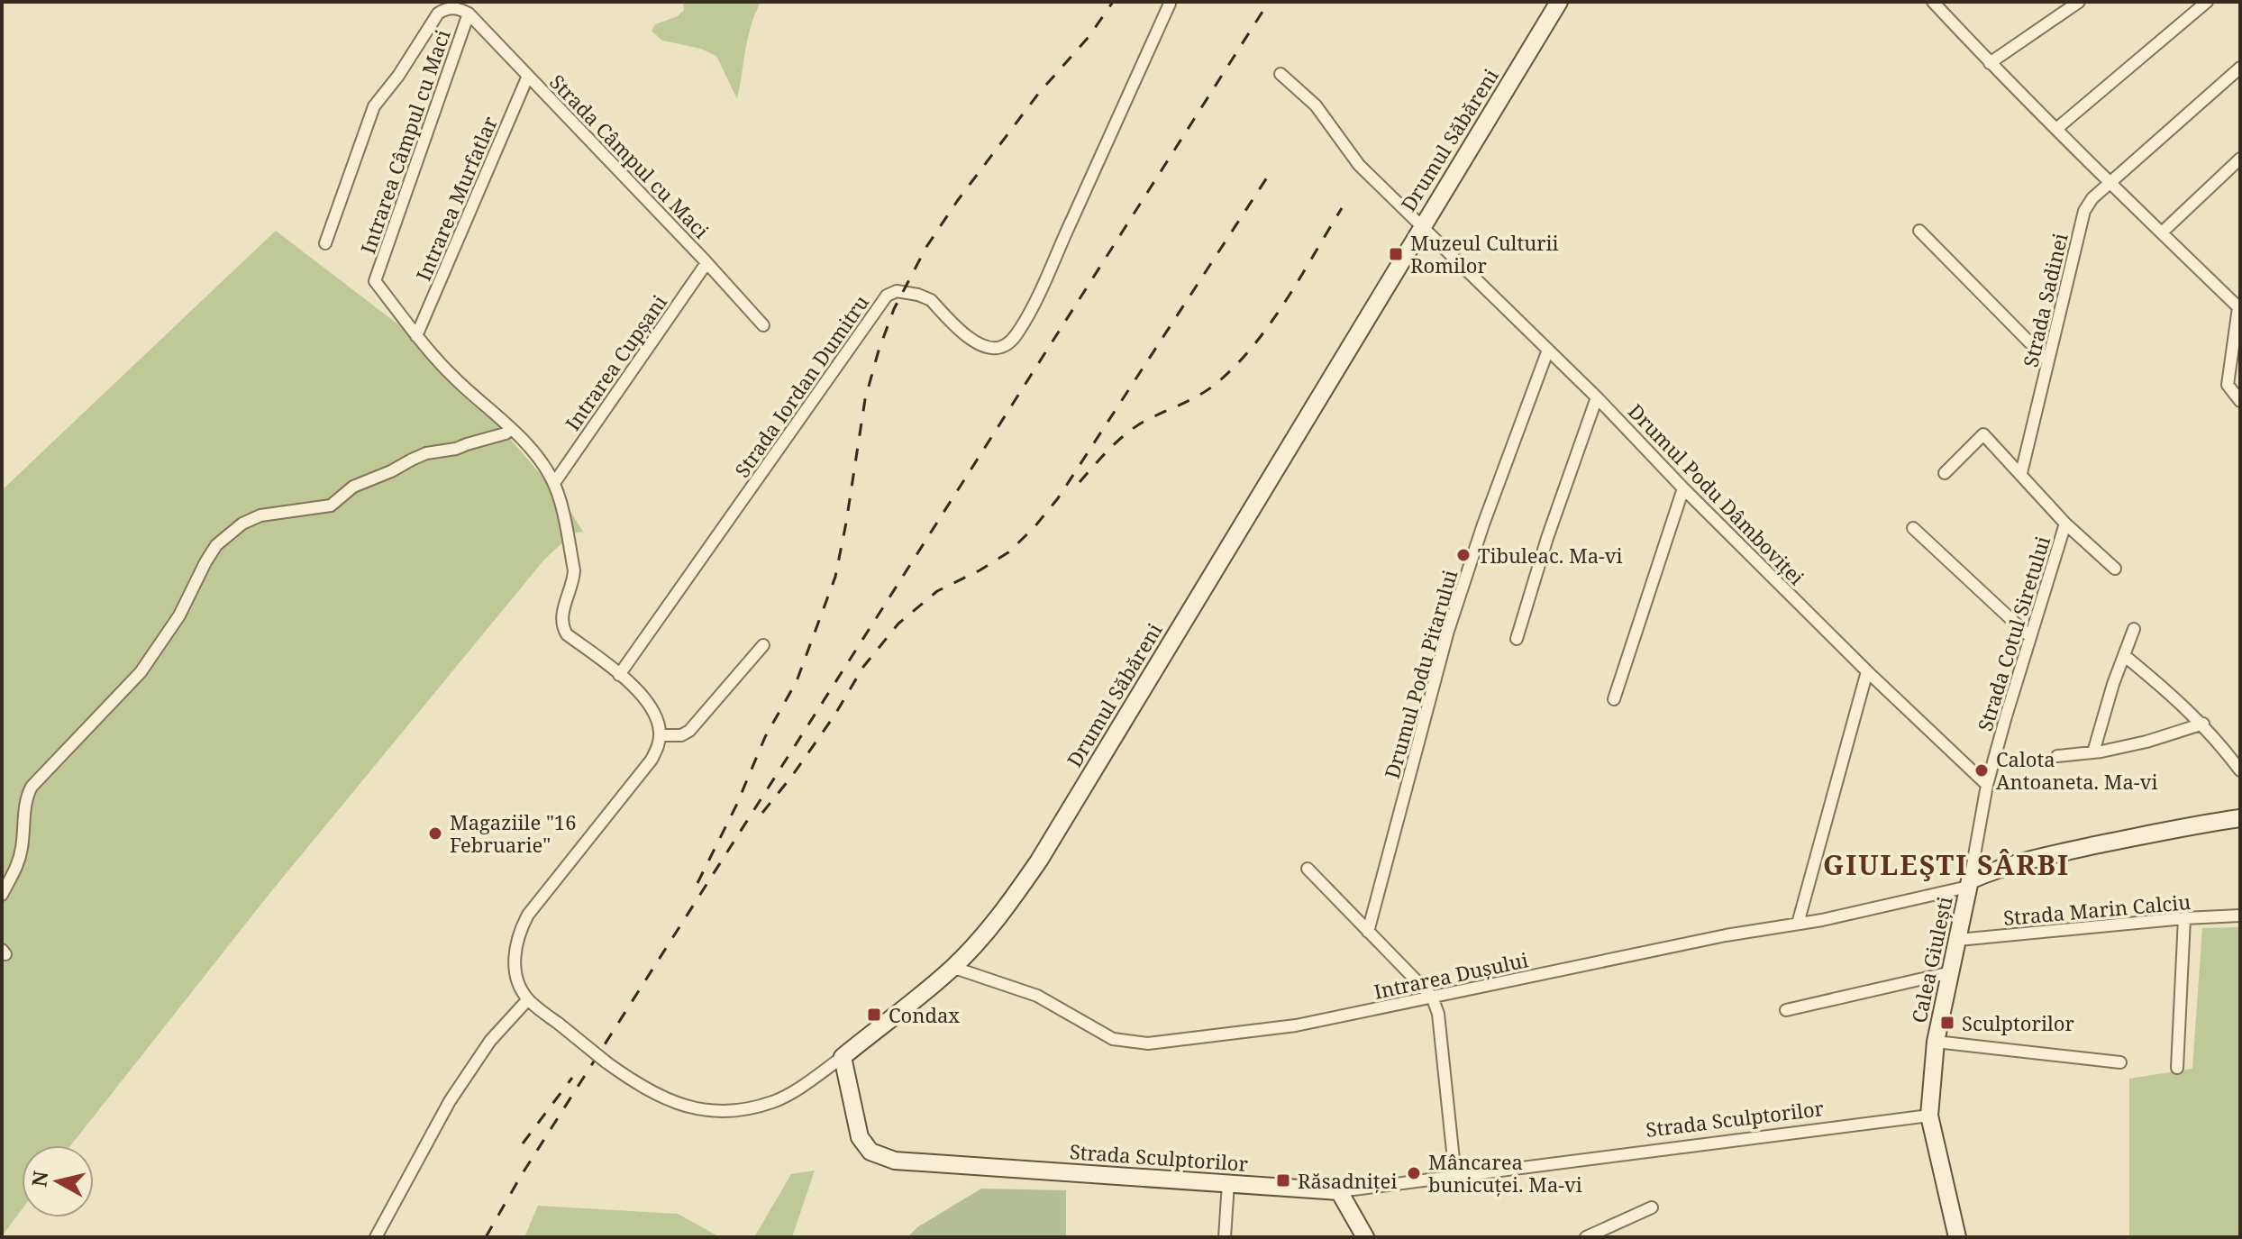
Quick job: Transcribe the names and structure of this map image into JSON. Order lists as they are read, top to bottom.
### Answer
{
  "streets": {
    "main road": ["Drumul Săbăreni", "Calea Giulești", "Strada Sculptorilor"],
    "street": [
      "Intrarea Câmpul cu Maci",
      "Strada Câmpul cu Maci",
      "Intrarea Murfatlar",
      "Strada Sadinei",
      "Intrarea Cupșani",
      "Strada Iordan Dumitru",
      "Drumul Podu Dâmboviței",
      "Strada Cotul Siretului",
      "Drumul Podu Pitarului",
      "Strada Marin Calciu",
      "Intrarea Dușului"
    ]
  },
  "crossings": [
    ["Drumul Săbăreni", "Drumul Podu Dâmboviței"],
    ["Drumul Săbăreni", "Intrarea Dușului"],
    ["Drumul Săbăreni", "Strada Sculptorilor"],
    ["Intrarea Câmpul cu Maci", "Strada Câmpul cu Maci"],
    ["Intrarea Câmpul cu Maci", "Intrarea Murfatlar"],
    ["Strada Câmpul cu Maci", "Intrarea Murfatlar"],
    ["Strada Câmpul cu Maci", "Intrarea Cupșani"],
    ["Drumul Podu Dâmboviței", "Strada Cotul Siretului"],
    ["Drumul Podu Dâmboviței", "Drumul Podu Pitarului"],
    ["Strada Cotul Siretului", "Calea Giulești"],
    ["Strada Cotul Siretului", "Intrarea Dușului"],
    ["Strada Marin Calciu", "Calea Giulești"],
    ["Calea Giulești", "Intrarea Dușului"],
    ["Calea Giulești", "Strada Sculptorilor"]
  ],
  "districts": ["GIULEŞTI SÂRBI"],
  "places": {
    "transit": [
      "Muzeul Culturii Romilor",
      "Condax",
      "Sculptorilor",
      "Răsadniței"
    ],
    "other": [
      "Tibuleac. Ma-vi",
      "Calota Antoaneta. Ma-vi",
      "Magaziile \"16 Februarie\"",
      "Mâncarea bunicuței. Ma-vi"
    ]
  },
  "north": "left"
}
